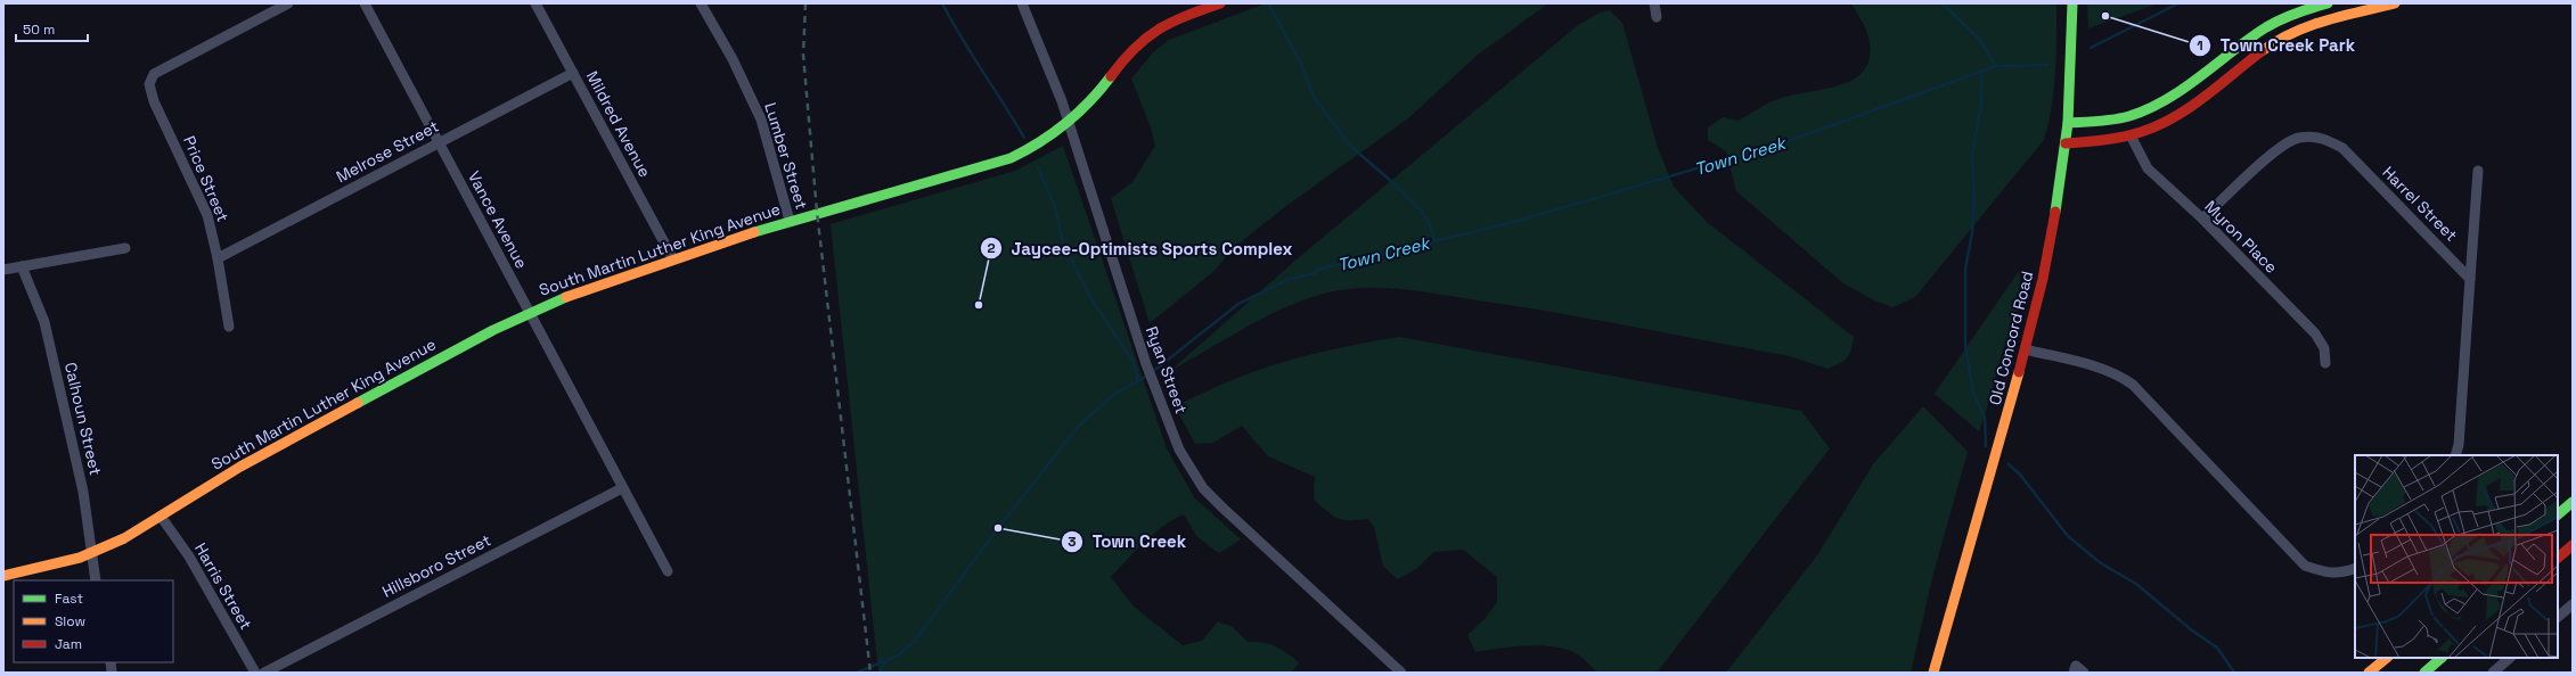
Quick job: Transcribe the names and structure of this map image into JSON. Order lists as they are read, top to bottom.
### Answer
{
  "streets": {
    "main road": ["South Martin Luther King Avenue", "Old Concord Road"],
    "street": [
      "Mildred Avenue",
      "Melrose Street",
      "Lumber Street",
      "Price Street",
      "Harrel Street",
      "Vance Avenue",
      "Myron Place",
      "Ryan Street",
      "Calhoun Street",
      "Hillsboro Street",
      "Harris Street"
    ]
  },
  "crossings": [
    ["Mildred Avenue", "Melrose Street"],
    ["Mildred Avenue", "South Martin Luther King Avenue"],
    ["Melrose Street", "Price Street"],
    ["Melrose Street", "Vance Avenue"],
    ["Lumber Street", "South Martin Luther King Avenue"],
    ["Harrel Street", "Myron Place"],
    ["Vance Avenue", "South Martin Luther King Avenue"],
    ["Vance Avenue", "Hillsboro Street"],
    ["South Martin Luther King Avenue", "Ryan Street"],
    ["South Martin Luther King Avenue", "Calhoun Street"],
    ["South Martin Luther King Avenue", "Harris Street"]
  ],
  "water": ["Town Creek"],
  "places": ["Town Creek Park", "Jaycee-Optimists Sports Complex", "Town Creek"],
  "legend": ["Fast", "Slow", "Jam"],
  "scale_bar": "50 m"
}
